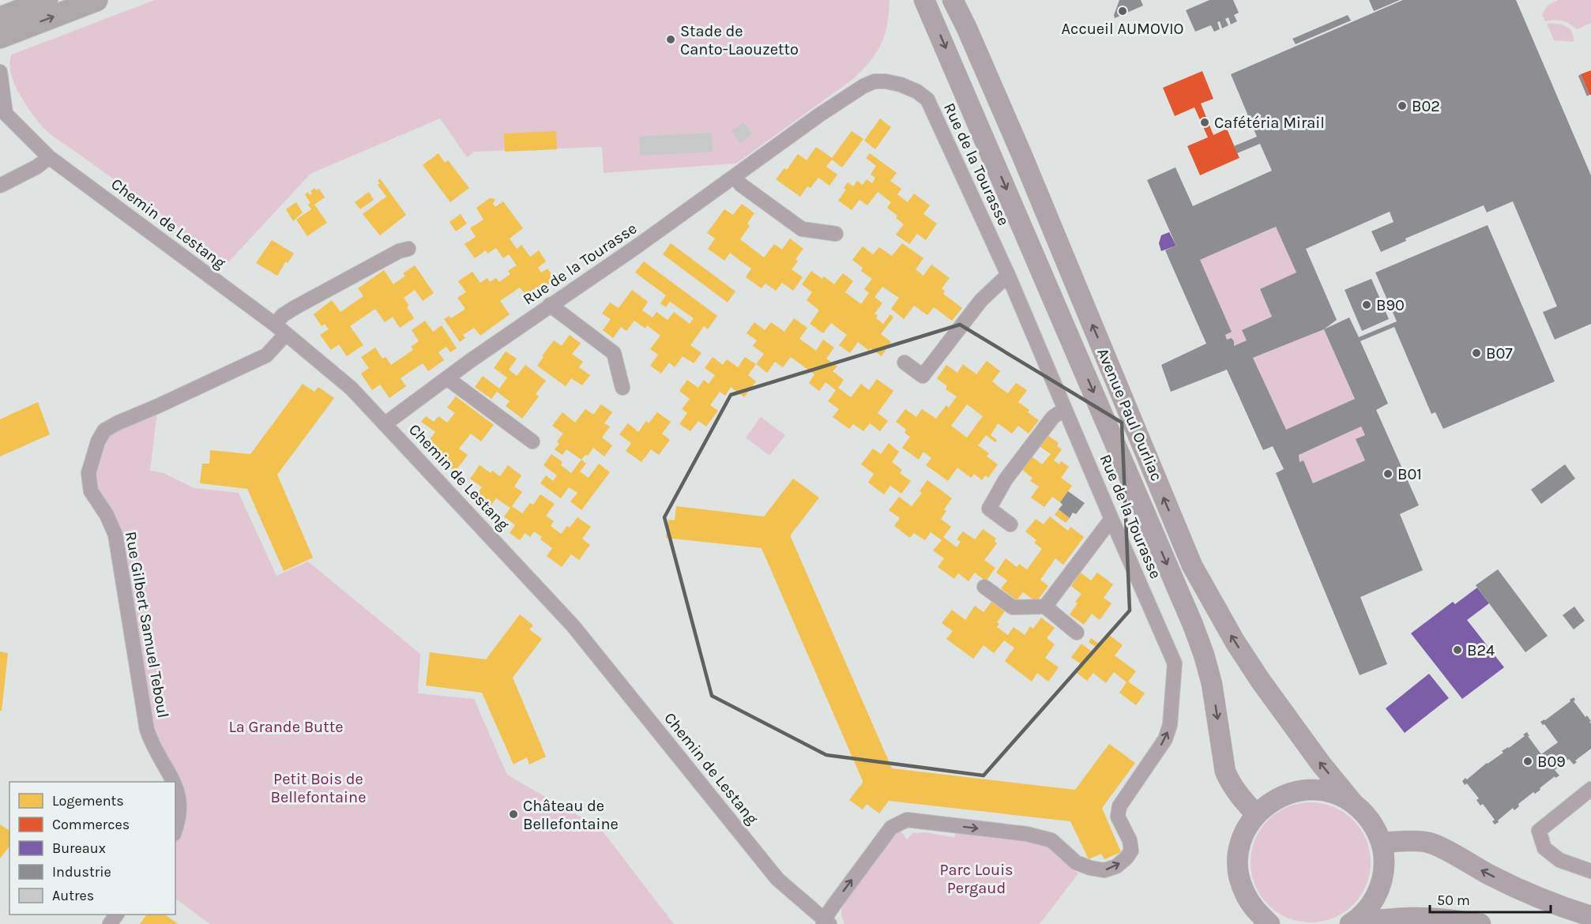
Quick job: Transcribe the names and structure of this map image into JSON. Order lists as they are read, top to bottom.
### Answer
{
  "streets": {
    "main road": ["Avenue Paul Ourliac"],
    "street": ["Rue de la Tourasse", "Chemin de Lestang", "Rue Gilbert Samuel Teboul"]
  },
  "crossings": [
    ["Rue de la Tourasse", "Chemin de Lestang"],
    ["Chemin de Lestang", "Rue Gilbert Samuel Teboul"]
  ],
  "parks": ["La Grande Butte", "Petit Bois de Bellefontaine", "Parc Louis Pergaud"],
  "places": [
    "Accueil AUMOVIO",
    "Stade de Canto-Laouzetto",
    "B02",
    "Cafétéria Mirail",
    "B90",
    "B07",
    "B01",
    "B24",
    "B09",
    "Château de Bellefontaine"
  ],
  "legend": [
    "Logements",
    "Commerces",
    "Bureaux",
    "Industrie",
    "Autres"
  ],
  "scale_bar": "50 m"
}
